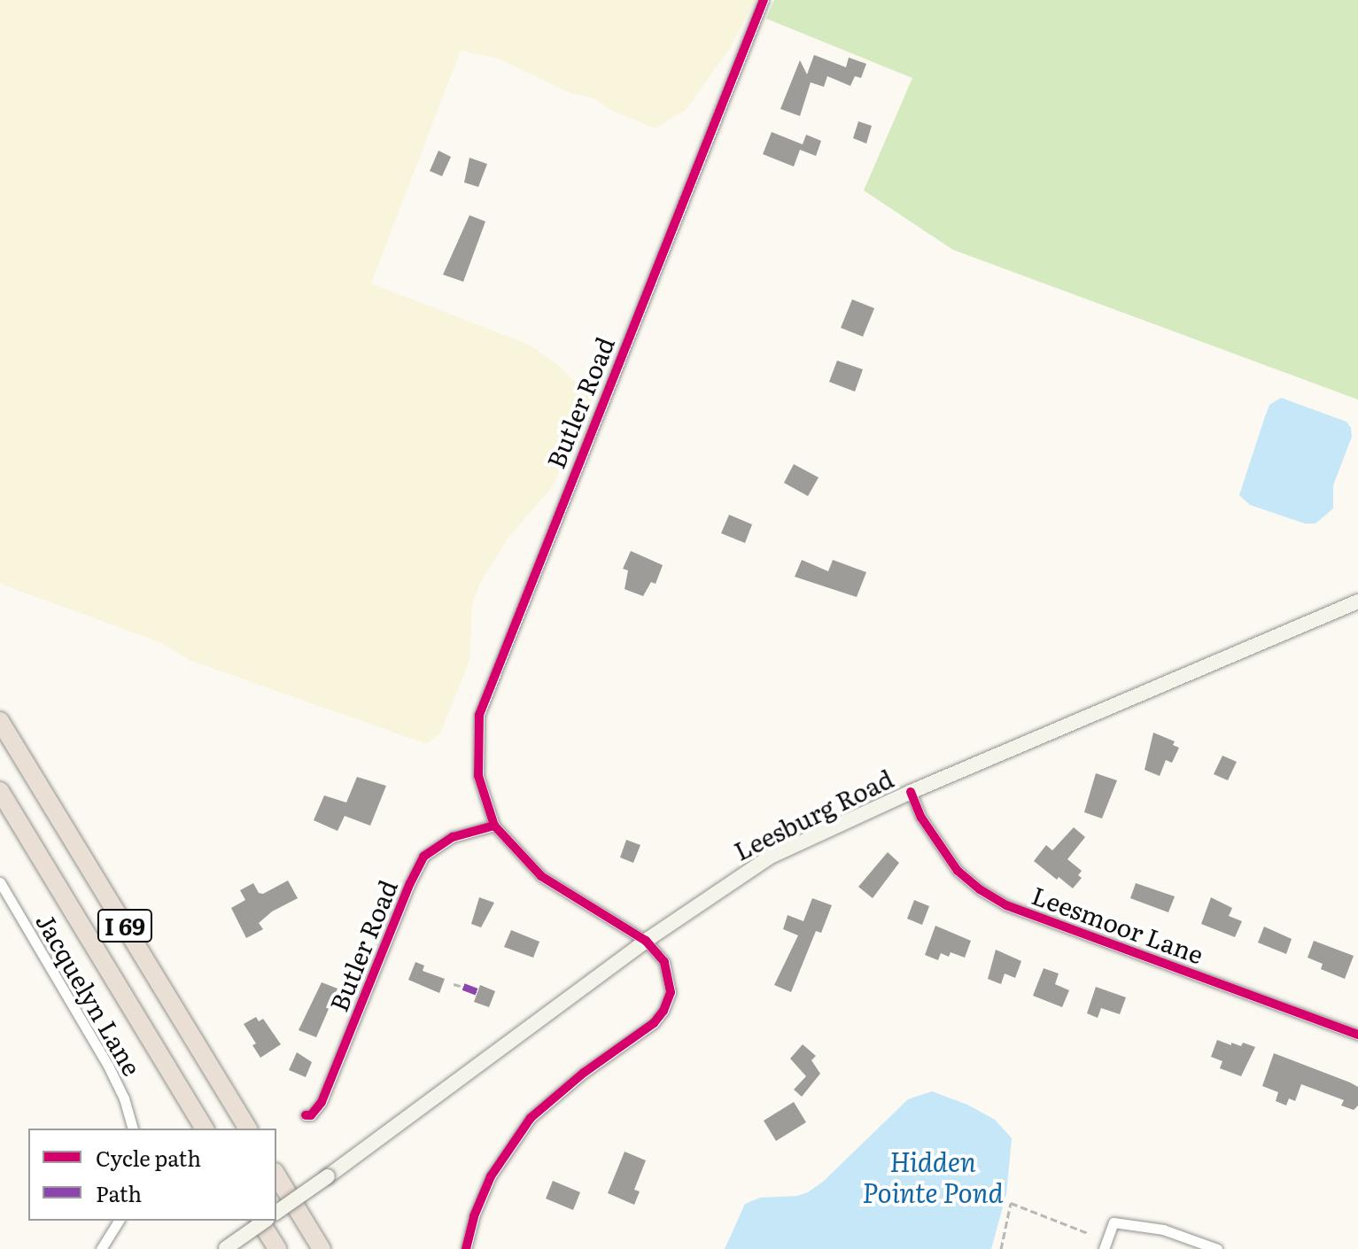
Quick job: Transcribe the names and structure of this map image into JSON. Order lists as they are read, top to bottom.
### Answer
{
  "streets": {
    "highway": ["I 69"],
    "main road": ["Leesburg Road"],
    "street": ["Butler Road", "Leesmoor Lane", "Jacquelyn Lane"]
  },
  "crossings": [
    ["Butler Road", "Leesburg Road"],
    ["Leesburg Road", "Leesmoor Lane"]
  ],
  "water": ["Hidden Pointe Pond"],
  "legend": ["Cycle path", "Path"]
}
